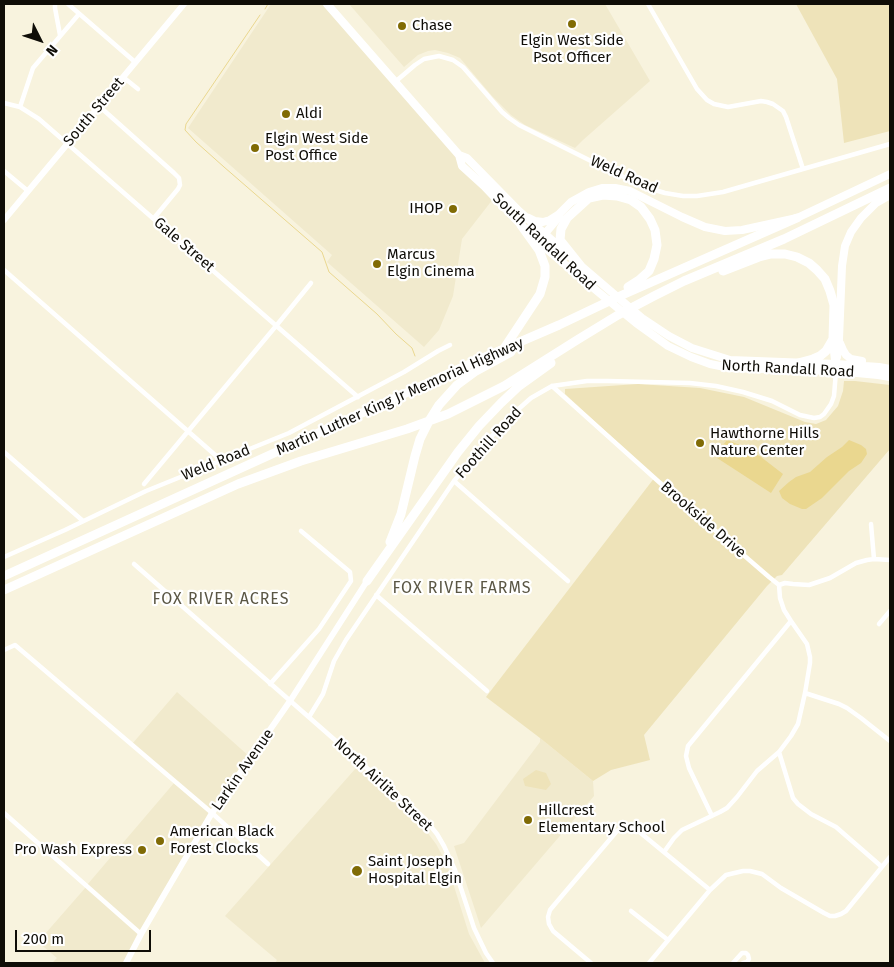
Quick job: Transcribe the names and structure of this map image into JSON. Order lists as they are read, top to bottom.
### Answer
{
  "streets": {
    "highway": ["Martin Luther King Jr Memorial Highway"],
    "main road": [
      "South Street",
      "South Randall Road",
      "North Randall Road",
      "Larkin Avenue"
    ],
    "street": [
      "Weld Road",
      "Gale Street",
      "Foothill Road",
      "Brookside Drive",
      "North Airlite Street"
    ]
  },
  "crossings": [
    ["South Street", "Gale Street"],
    ["Weld Road", "South Randall Road"],
    ["Weld Road", "Gale Street"],
    ["South Randall Road", "North Randall Road"],
    ["North Randall Road", "Foothill Road"],
    ["Foothill Road", "Brookside Drive"],
    ["Foothill Road", "North Airlite Street"],
    ["Larkin Avenue", "North Airlite Street"]
  ],
  "districts": ["FOX RIVER FARMS", "FOX RIVER ACRES"],
  "places": [
    "Elgin West Side Psot Officer",
    "Chase",
    "Aldi",
    "Elgin West Side Post Office",
    "IHOP",
    "Marcus Elgin Cinema",
    "Hawthorne Hills Nature Center",
    "Hillcrest Elementary School",
    "American Black Forest Clocks",
    "Pro Wash Express",
    "Saint Joseph Hospital Elgin"
  ],
  "scale_bar": "200 m",
  "north": "bottom right"
}
